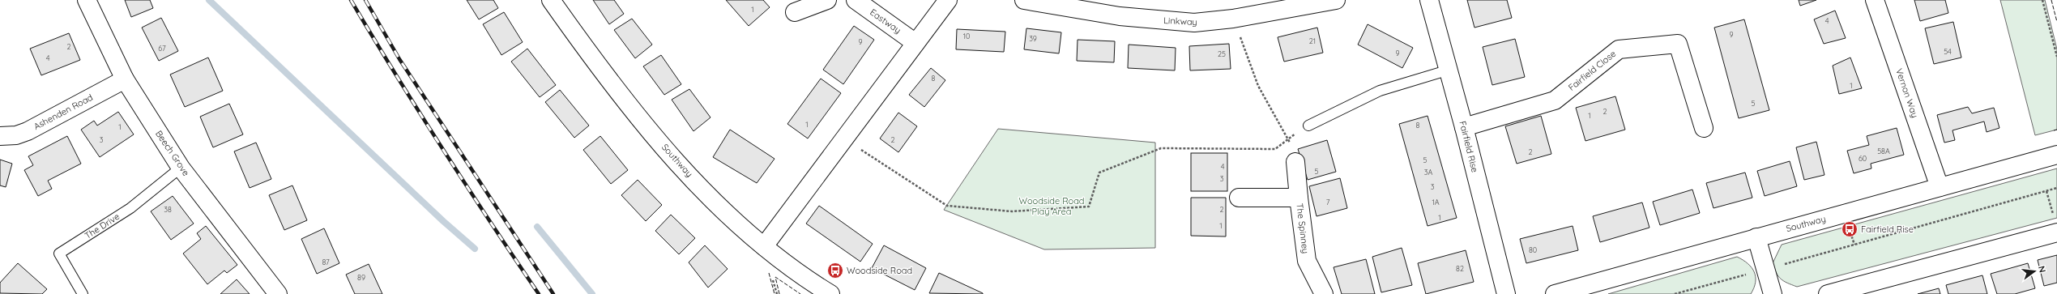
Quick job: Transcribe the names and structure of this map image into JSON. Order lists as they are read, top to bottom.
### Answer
{
  "streets": {
    "street": [
      "Eastway",
      "Linkway",
      "Fairfield Close",
      "Vernon Way",
      "Ashenden Road",
      "Fairfield Rise",
      "Beech Grove",
      "Southway",
      "The Spinney"
    ],
    "lane": ["The Drive"]
  },
  "crossings": [
    ["Fairfield Close", "Fairfield Rise"],
    ["Vernon Way", "Southway"],
    ["Ashenden Road", "Beech Grove"],
    ["Beech Grove", "The Drive"]
  ],
  "parks": ["Woodside Road Play Area"],
  "places": {
    "bus stop": ["Fairfield Rise", "Woodside Road"]
  },
  "house_numbers": [
    "1",
    "4",
    "9",
    "10",
    "39",
    "21",
    "9",
    "2",
    "67",
    "54",
    "9",
    "25",
    "4",
    "8",
    "1",
    "5",
    "2",
    "1",
    "1",
    "8",
    "1",
    "3",
    "2",
    "58A",
    "2",
    "60",
    "5",
    "4",
    "5",
    "3A",
    "3",
    "3",
    "7",
    "1A",
    "38",
    "2",
    "1",
    "1",
    "80",
    "87",
    "82",
    "89"
  ],
  "north": "right"
}
